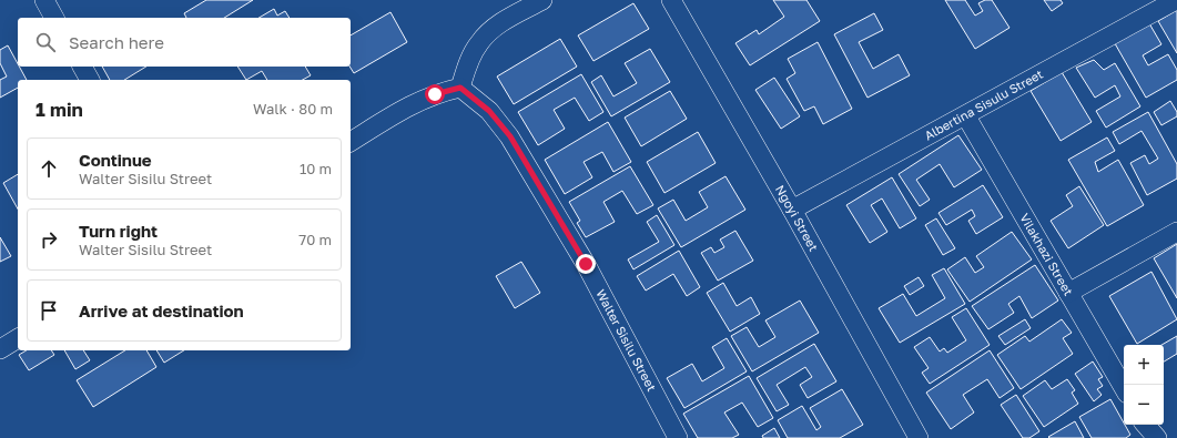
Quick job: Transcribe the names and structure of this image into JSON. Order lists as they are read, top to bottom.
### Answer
{
  "streets": {
    "street": [
      "Albertina Sisulu Street",
      "Ngoyi Street",
      "Vilakhazi Street",
      "Walter Sisilu Street"
    ]
  },
  "crossings": [
    ["Albertina Sisulu Street", "Ngoyi Street"],
    ["Albertina Sisulu Street", "Vilakhazi Street"]
  ],
  "page": {
    "search": "Search here",
    "heading": ["1 min", "Walk · 80 m"],
    "list": [
      ["Continue", "Walter Sisilu Street", "10 m"],
      ["Turn right", "Walter Sisilu Street", "70 m"],
      "Arrive at destination"
    ],
    "map_buttons": ["+", "−"]
  }
}
